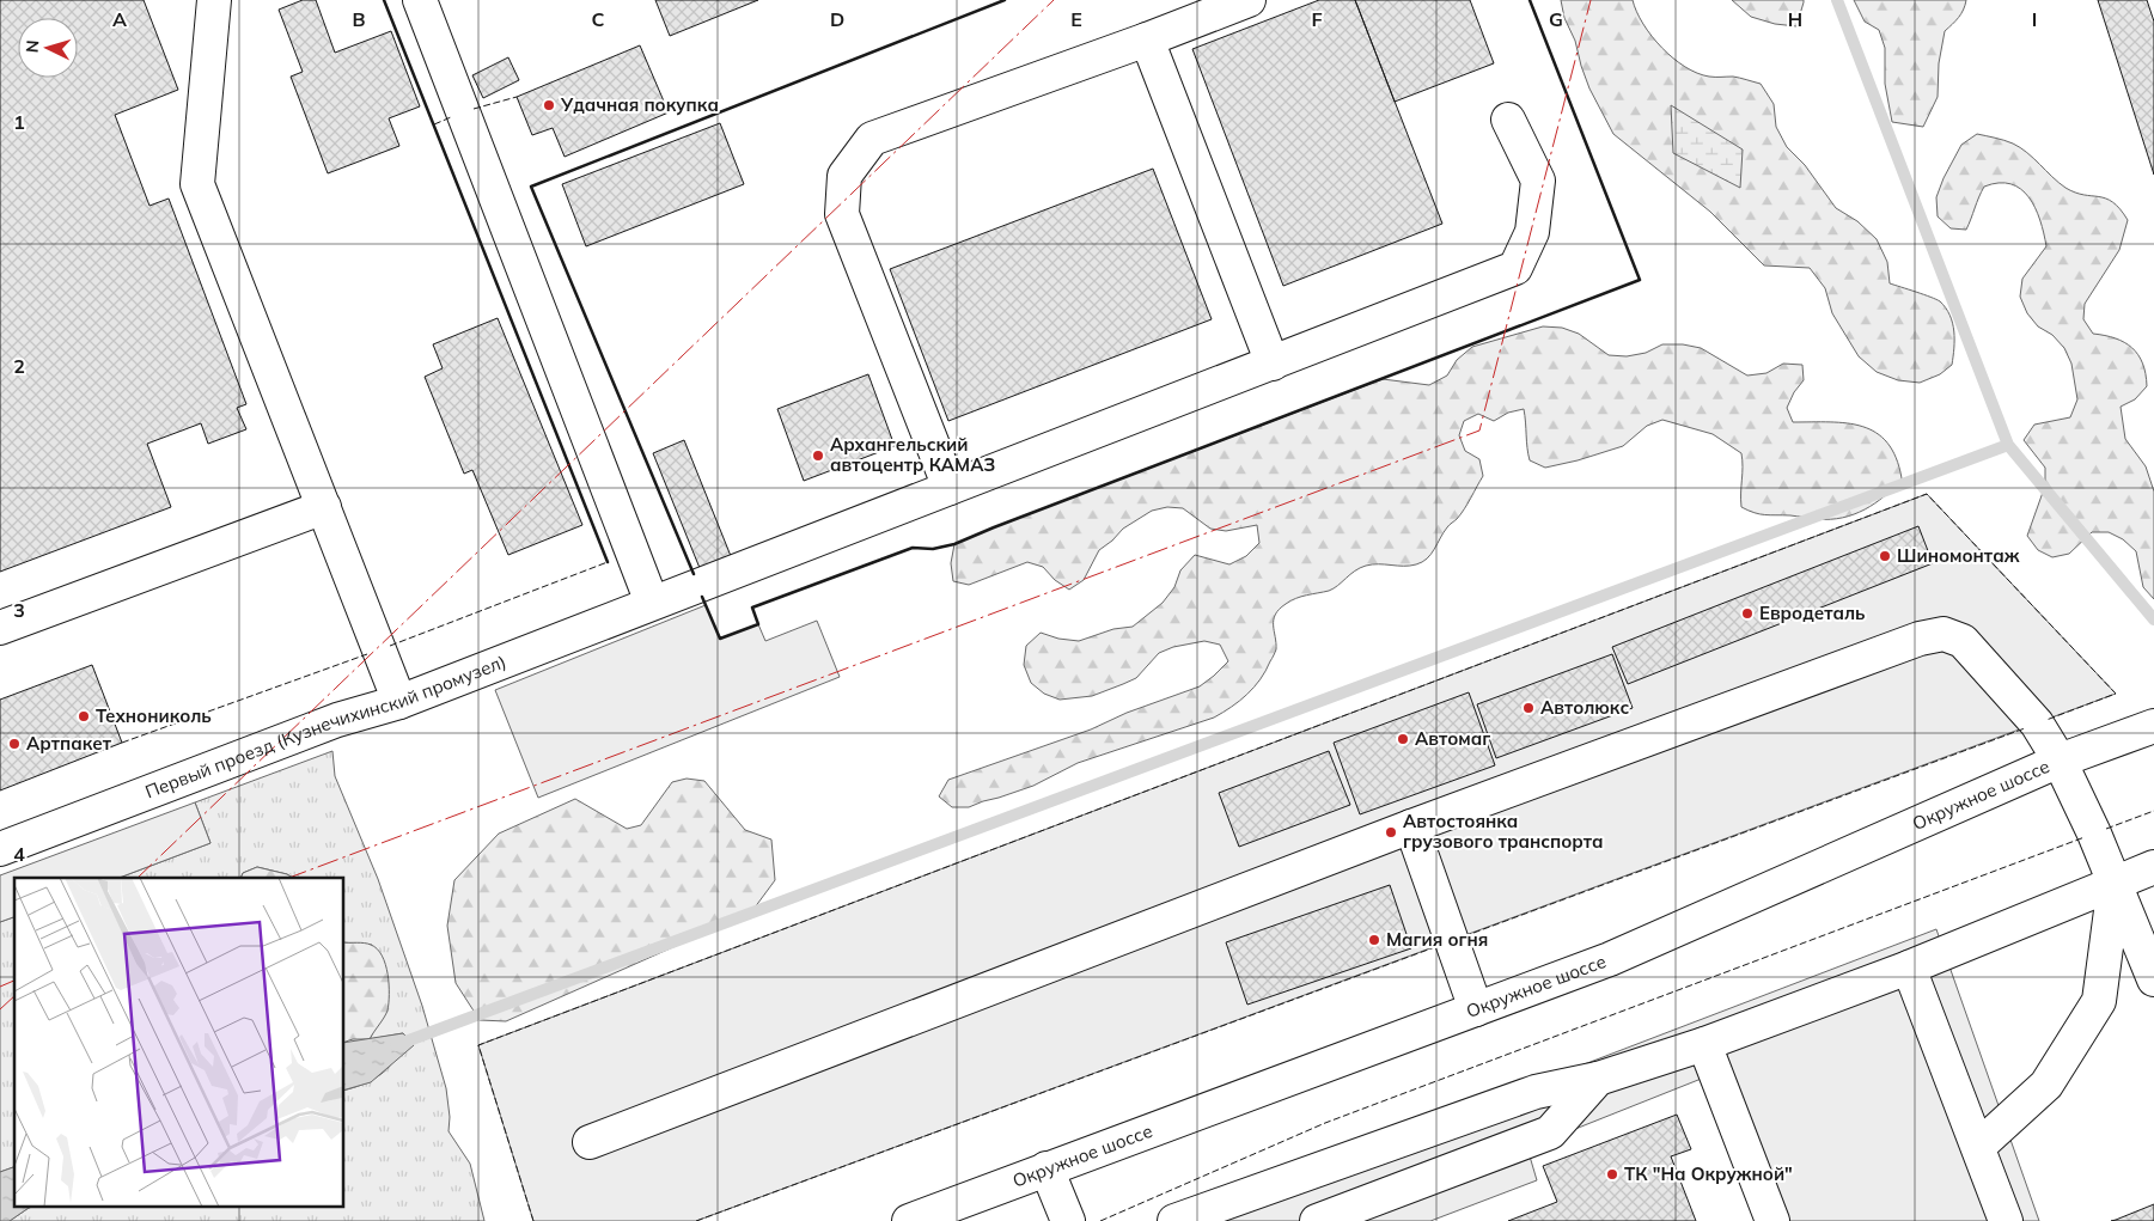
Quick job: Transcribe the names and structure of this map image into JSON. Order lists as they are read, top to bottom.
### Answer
{
  "streets": {
    "main road": ["Первый проезд (Кузнечихинский промузел)", "Окружное шоссе"]
  },
  "places": [
    "Удачная покупка",
    "Архангельский автоцентр КАМАЗ",
    "Шиномонтаж",
    "Евродеталь",
    "Автолюкс",
    "Технониколь",
    "Автомаг",
    "Артпакет",
    "Автостоянка грузового транспорта",
    "Магия огня",
    "ТК \"На Окружной\""
  ],
  "north": "left",
  "grid": {
    "columns": [
      "A",
      "B",
      "C",
      "D",
      "E",
      "F",
      "G",
      "H",
      "I"
    ],
    "rows": [
      "1",
      "2",
      "3",
      "4"
    ]
  }
}
